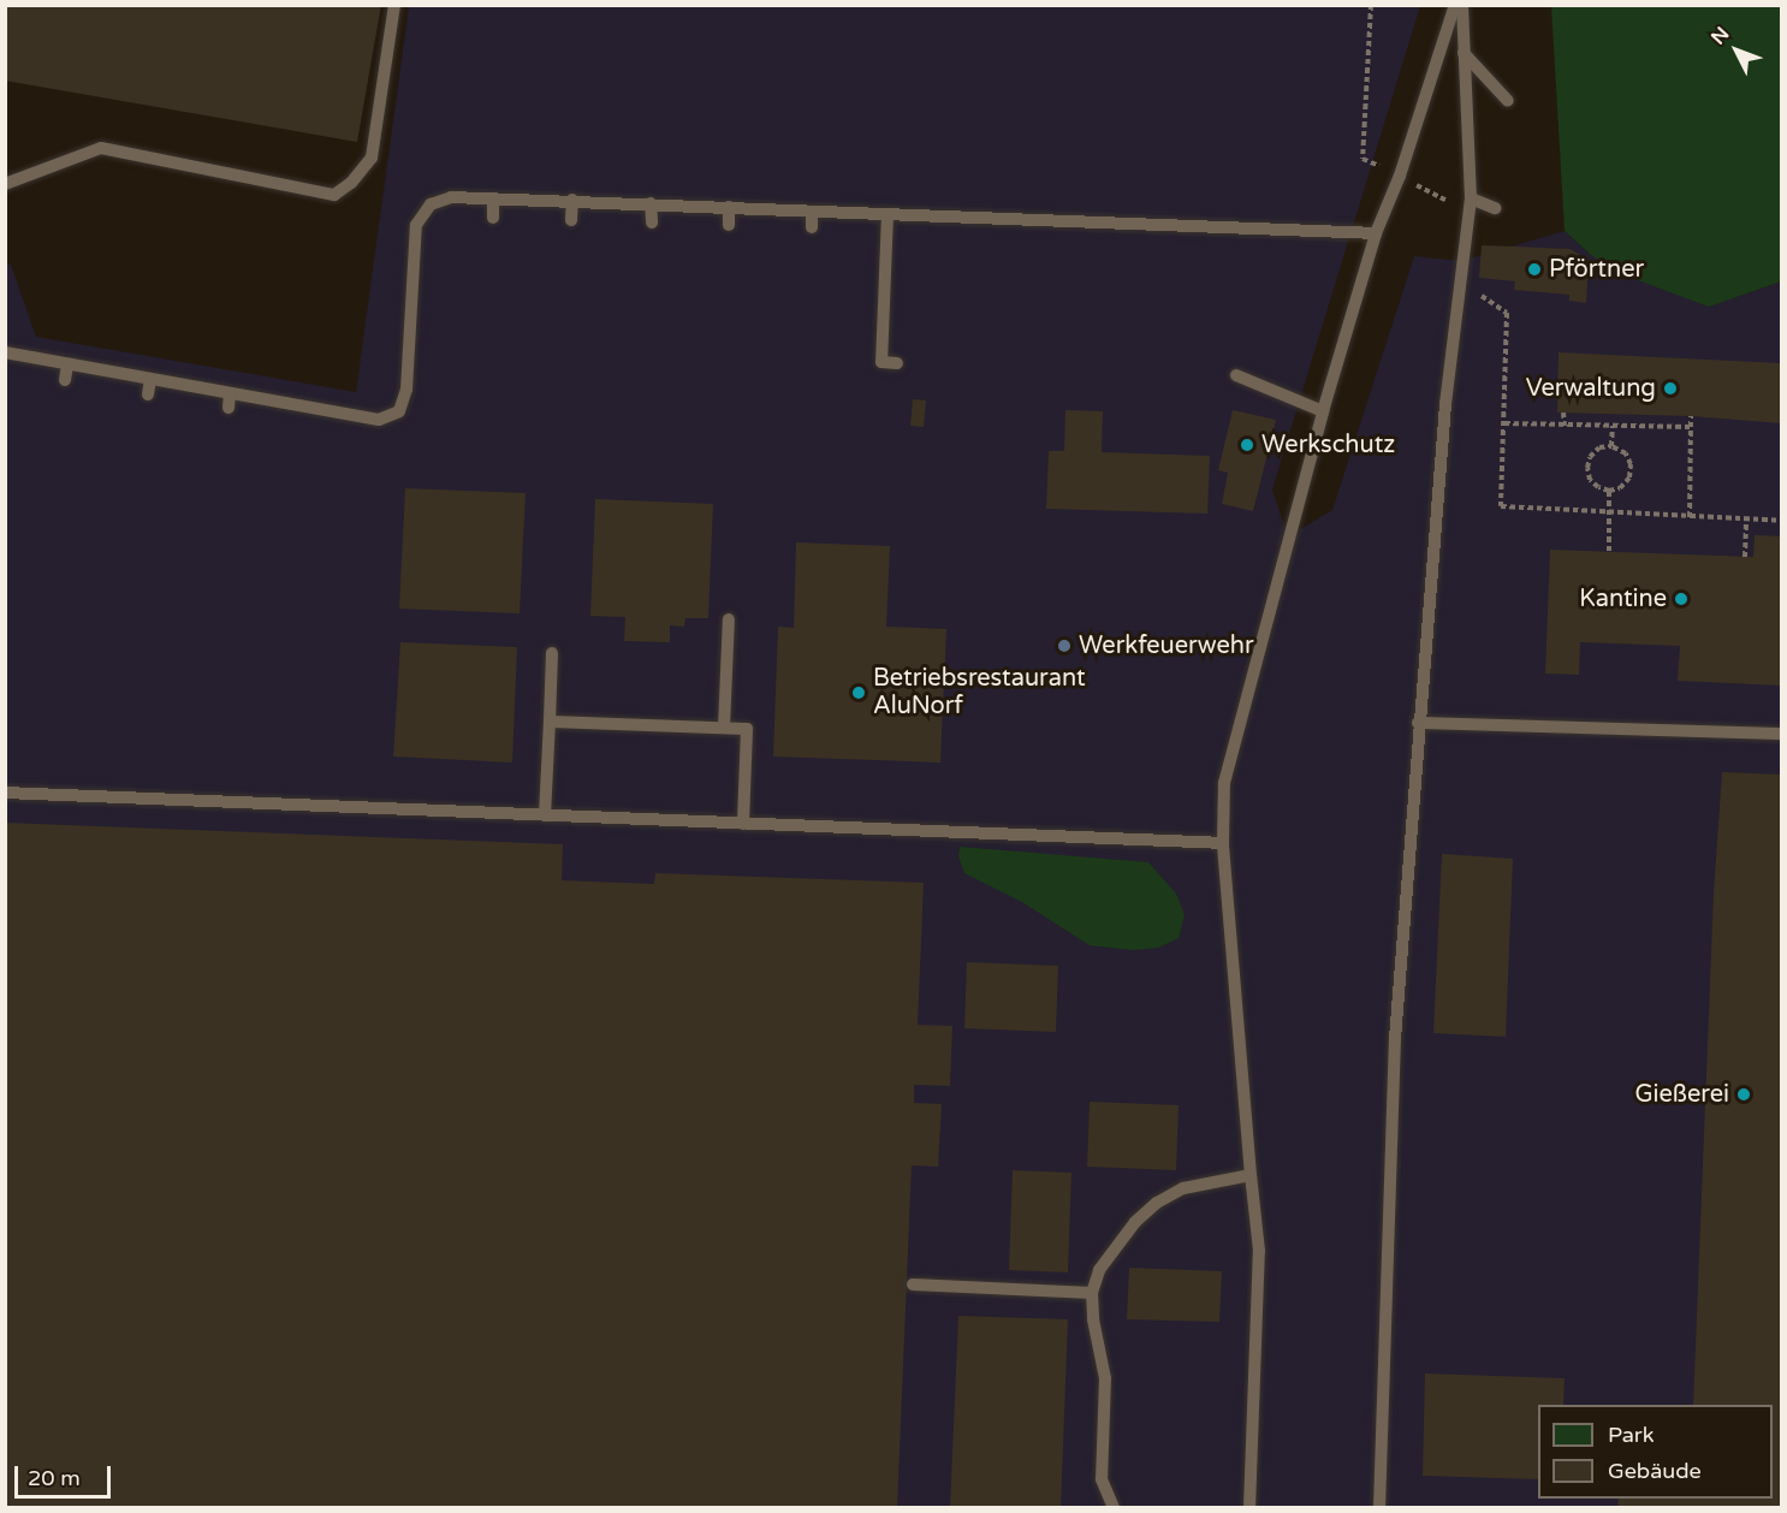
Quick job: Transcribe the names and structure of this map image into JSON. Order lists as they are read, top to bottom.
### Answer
{
  "places": [
    "Pförtner",
    "Verwaltung",
    "Werkschutz",
    "Kantine",
    "Werkfeuerwehr",
    "Betriebsrestaurant AluNorf",
    "Gießerei"
  ],
  "legend": ["Park", "Gebäude"],
  "scale_bar": "20 m",
  "north": "top left"
}
